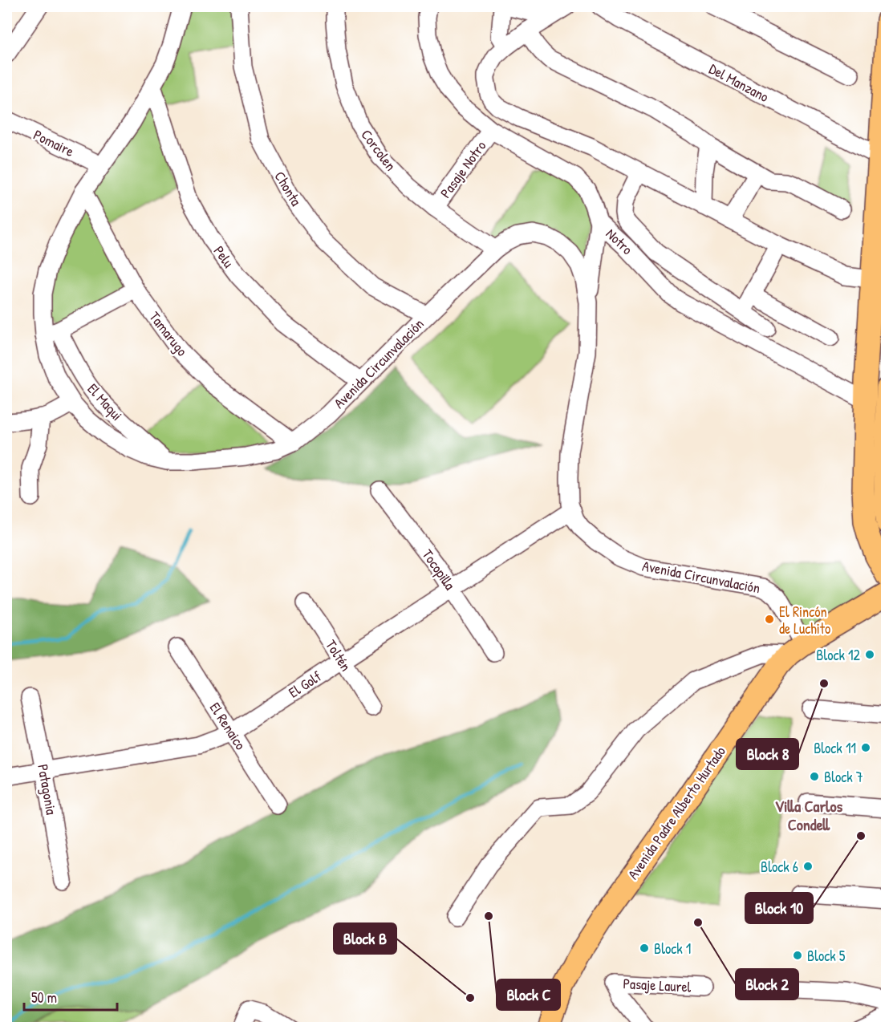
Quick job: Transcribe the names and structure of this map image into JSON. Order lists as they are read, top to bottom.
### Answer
{
  "streets": {
    "main road": ["Avenida Padre Alberto Hurtado"],
    "street": [
      "Del Manzano",
      "Pomaire",
      "Corcolen",
      "Pasaje Notro",
      "Chonta",
      "Notro",
      "Pelu",
      "Tamarugo",
      "Avenida Circunvalación",
      "El Maqui",
      "Tocopilla",
      "Toltén",
      "El Golf",
      "El Renaico",
      "Patagonia",
      "Pasaje Laurel"
    ]
  },
  "crossings": [
    ["Pomaire", "Avenida Circunvalación"],
    ["Corcolen", "Pasaje Notro"],
    ["Corcolen", "Avenida Circunvalación"],
    ["Pasaje Notro", "Notro"],
    ["Chonta", "Avenida Circunvalación"],
    ["Pelu", "Avenida Circunvalación"],
    ["Tamarugo", "Avenida Circunvalación"],
    ["Avenida Circunvalación", "El Maqui"],
    ["Avenida Circunvalación", "El Golf"],
    ["Avenida Circunvalación", "Avenida Padre Alberto Hurtado"],
    ["Tocopilla", "El Golf"],
    ["Toltén", "El Golf"],
    ["El Golf", "El Renaico"],
    ["El Golf", "Patagonia"]
  ],
  "districts": ["Villa Carlos Condell"],
  "places": [
    "El Rincón de Luchito",
    "Block 12",
    "Block 8",
    "Block 11",
    "Block 7",
    "Block 10",
    "Block 6",
    "Block C",
    "Block 2",
    "Block 1",
    "Block 5",
    "Block B"
  ],
  "scale_bar": "50 m"
}
